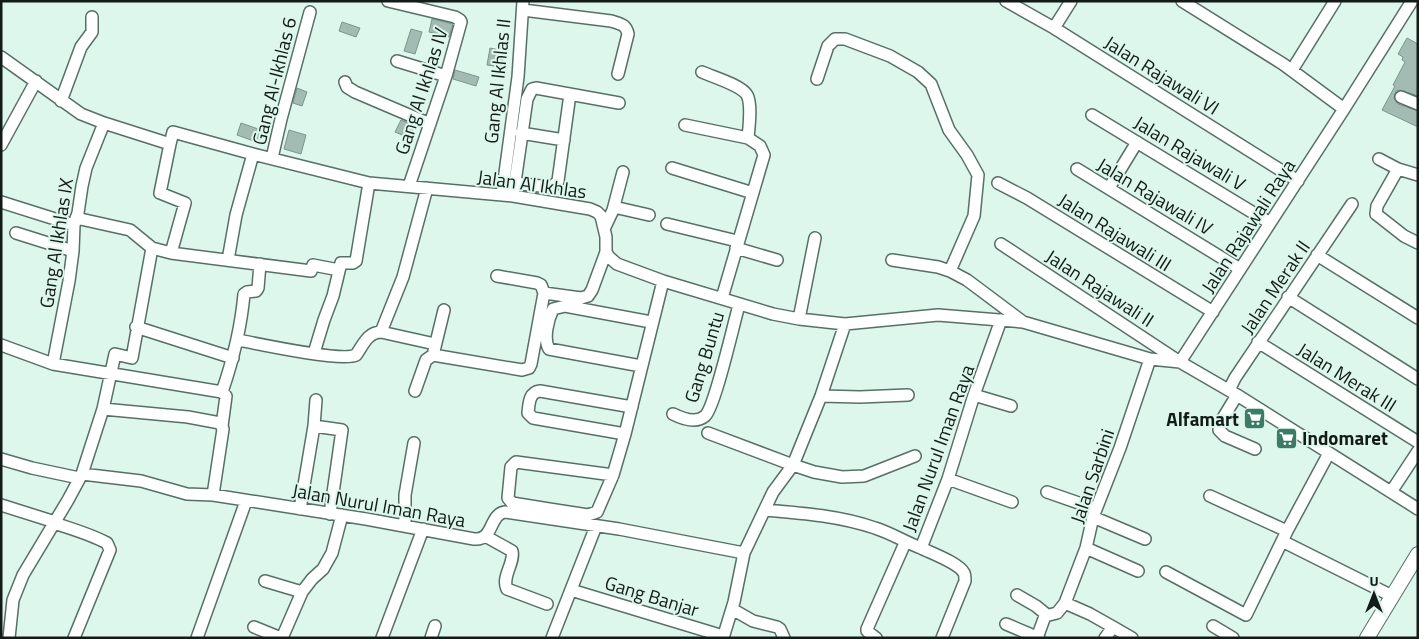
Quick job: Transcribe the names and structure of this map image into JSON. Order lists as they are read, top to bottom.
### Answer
{
  "streets": {
    "street": [
      "Jalan Rajawali VI",
      "Gang Al-Ikhlas 6",
      "Gang Al Ikhlas II",
      "Gang Al Ikhlas IV",
      "Jalan Rajawali V",
      "Jalan Al Ikhlas",
      "Jalan Rajawali IV",
      "Jalan Rajawali Raya",
      "Jalan Rajawali III",
      "Gang Al Ikhlas IX",
      "Jalan Merak II",
      "Jalan Rajawali II",
      "Gang Buntu",
      "Jalan Merak III",
      "Jalan Nurul Iman Raya",
      "Jalan Sarbini",
      "Gang Banjar"
    ]
  },
  "crossings": [
    ["Jalan Rajawali VI", "Jalan Rajawali Raya"],
    ["Gang Al-Ikhlas 6", "Jalan Al Ikhlas"],
    ["Gang Al Ikhlas II", "Jalan Al Ikhlas"],
    ["Gang Al Ikhlas IV", "Jalan Al Ikhlas"],
    ["Jalan Rajawali V", "Jalan Rajawali Raya"],
    ["Jalan Rajawali IV", "Jalan Rajawali Raya"],
    ["Jalan Rajawali Raya", "Jalan Rajawali III"],
    ["Jalan Rajawali Raya", "Jalan Rajawali II"],
    ["Jalan Merak II", "Jalan Rajawali II"],
    ["Jalan Merak II", "Jalan Merak III"]
  ],
  "places": {
    "supermarket": ["Alfamart", "Indomaret"]
  },
  "north": "top"
}
